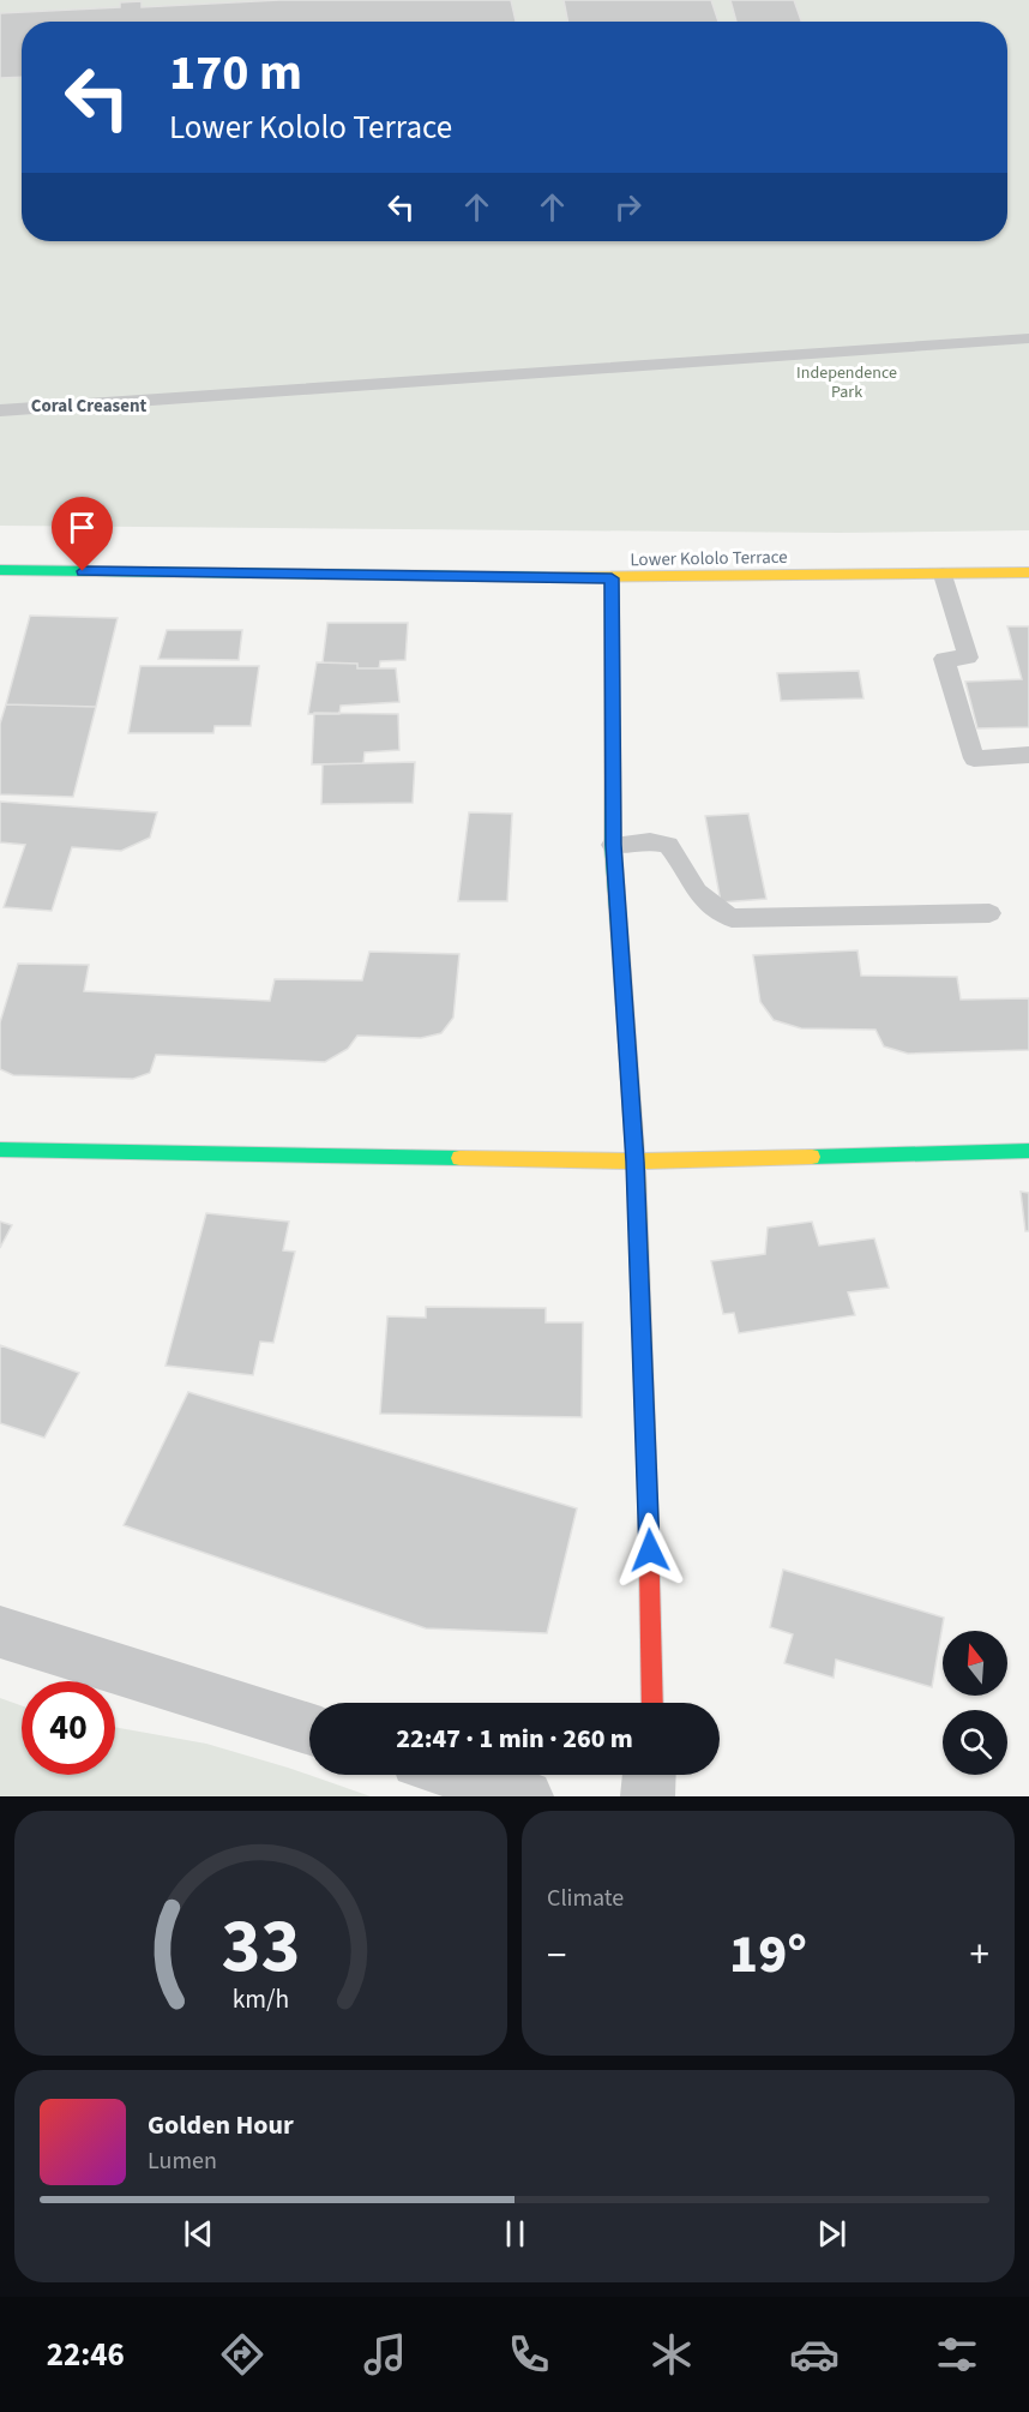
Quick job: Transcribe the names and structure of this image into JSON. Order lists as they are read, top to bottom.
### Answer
{
  "streets": {
    "street": ["Lower Kololo Terrace"]
  },
  "districts": ["Coral Creasent"],
  "parks": ["Independence Park"],
  "north": "top",
  "page": {
    "turn": ["170 m", "Lower Kololo Terrace"],
    "limit": "40",
    "trip": "22:47 · 1 min · 260 m",
    "tile": "Climate",
    "heat": ["−", "19°", "+"],
    "song": ["Golden Hour", "Lumen"],
    "tabs": "22:46",
    "gauge": ["33", "km/h"]
  }
}
